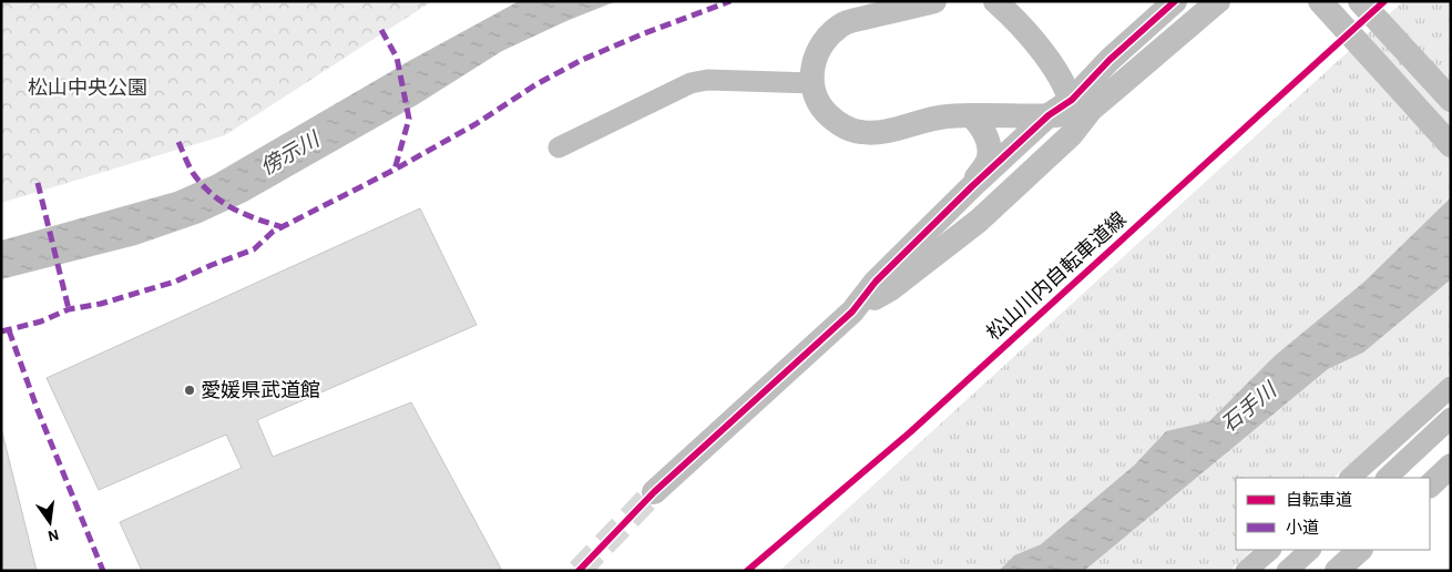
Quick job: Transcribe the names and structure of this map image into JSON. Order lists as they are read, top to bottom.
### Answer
{
  "streets": {
    "cycle path": ["松山川内自転車道線"]
  },
  "water": ["傍示川", "石手川"],
  "parks": ["松山中央公園"],
  "places": ["愛媛県武道館"],
  "legend": ["自転車道", "小道"],
  "north": "bottom"
}
